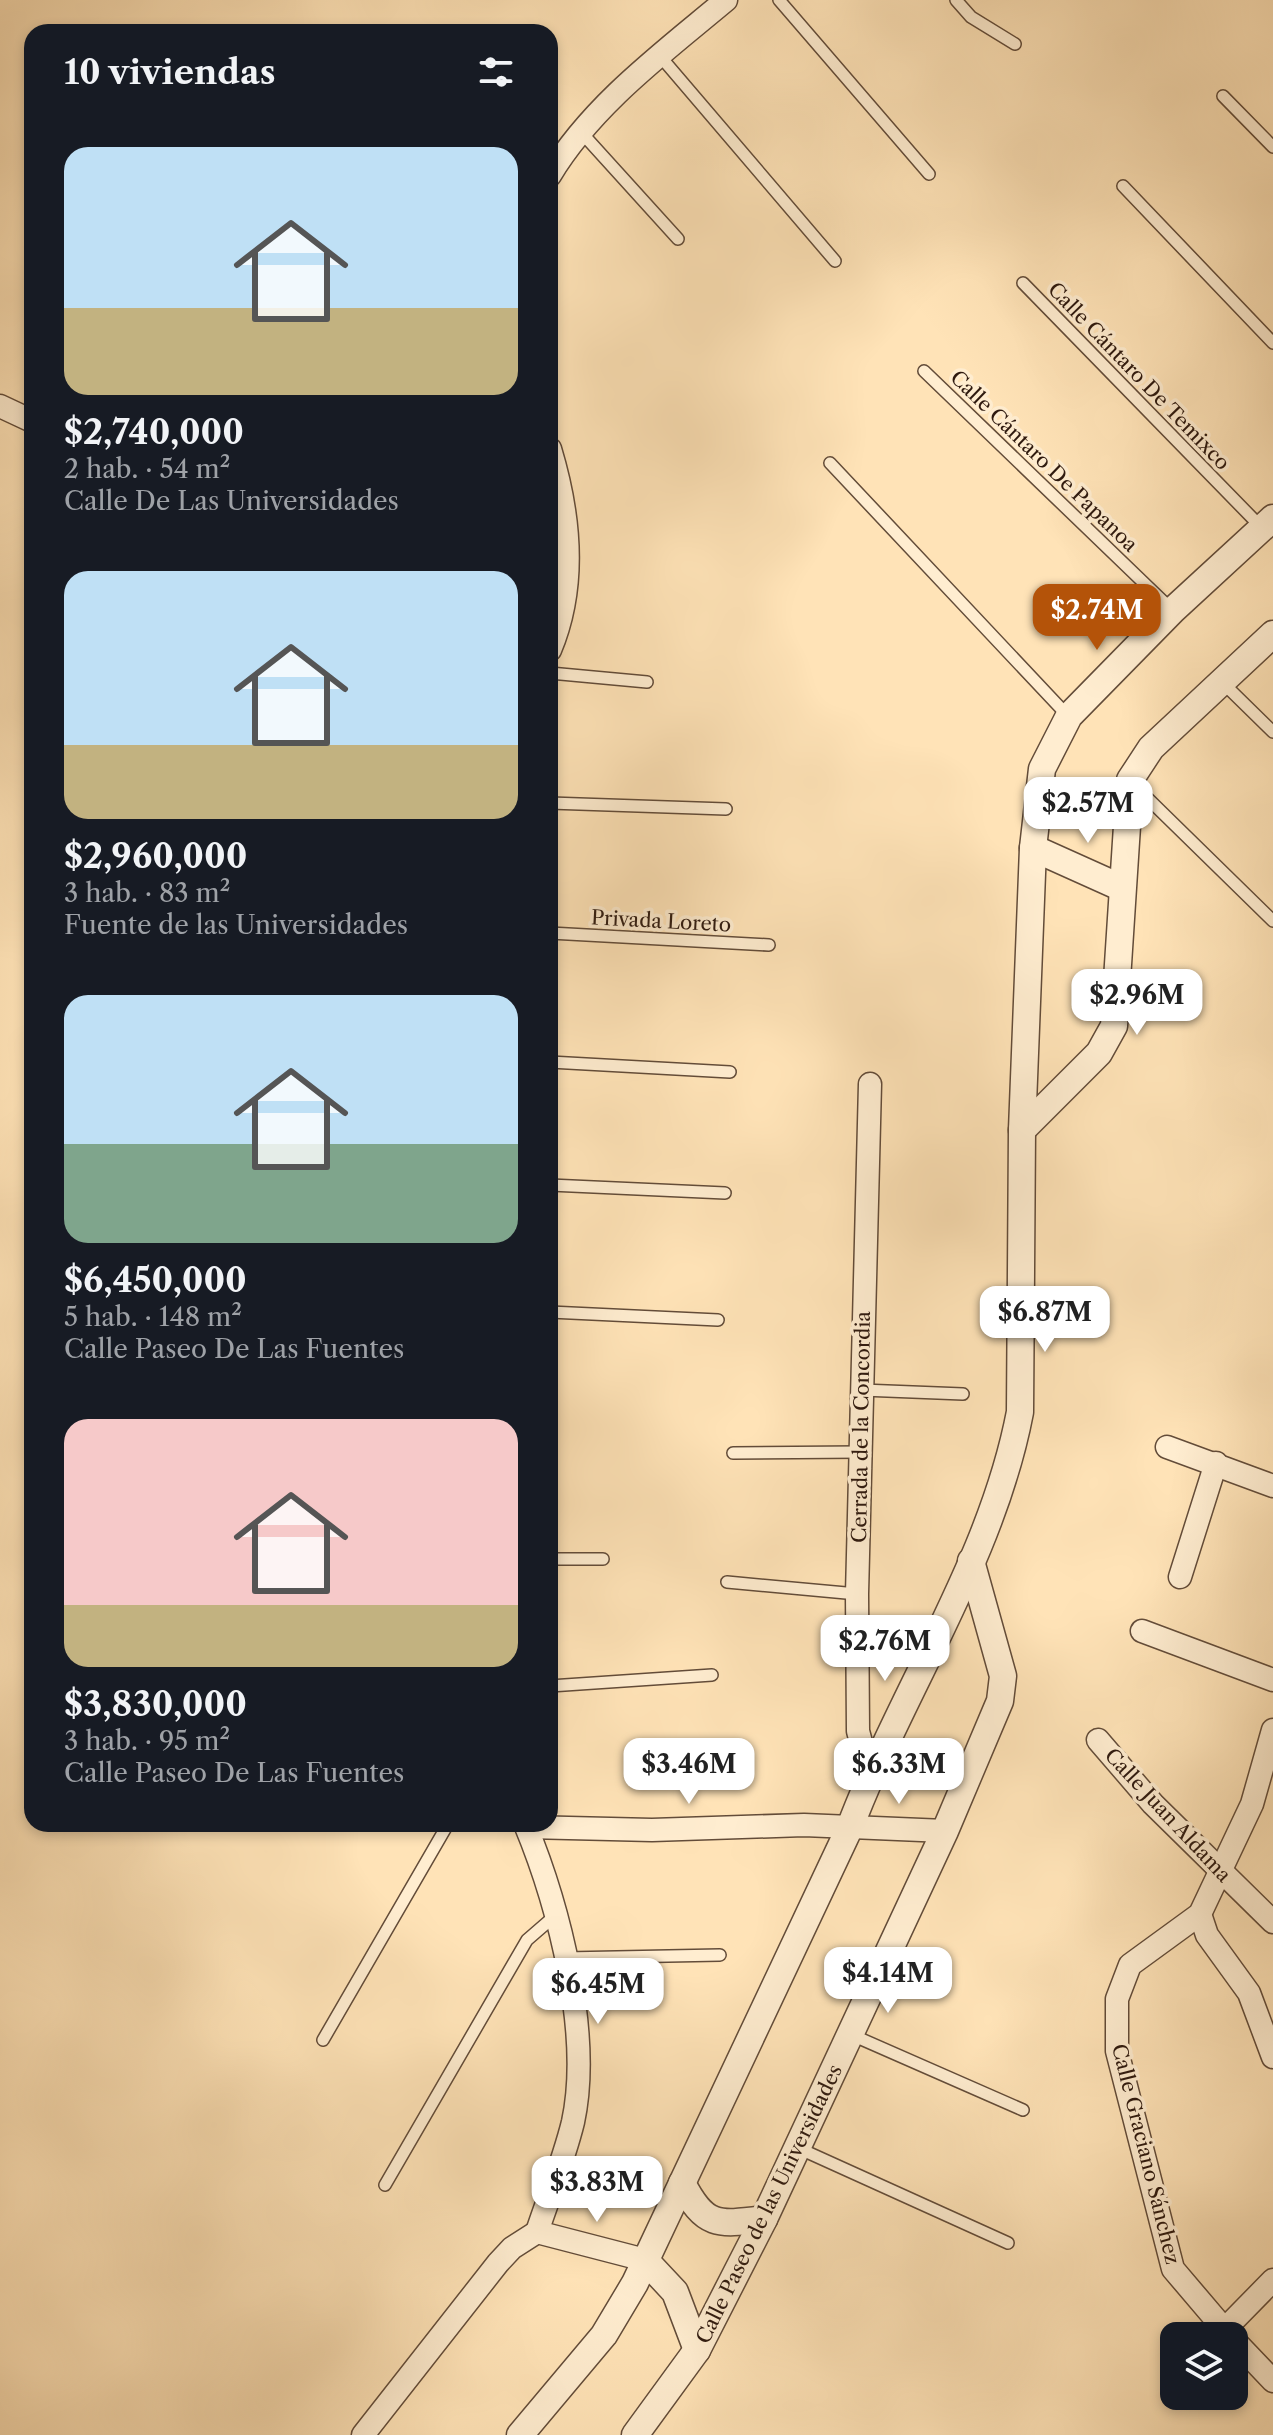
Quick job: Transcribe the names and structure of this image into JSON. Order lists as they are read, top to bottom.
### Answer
{
  "streets": {
    "street": [
      "Cerrada de la Concordia",
      "Calle Juan Aldama",
      "Calle Graciano Sánchez",
      "Calle Paseo de las Universidades"
    ],
    "lane": ["Calle Cántaro De Temixco", "Calle Cántaro De Papanoa", "Privada Loreto"]
  },
  "page": {
    "heading": "10 viviendas",
    "list": [
      {
        "name": "$2,740,000",
        "note": "2 hab. · 54 m² · Calle De Las Universidades"
      },
      {
        "name": "$2,960,000",
        "note": "3 hab. · 83 m² · Fuente de las Universidades"
      },
      {
        "name": "$6,450,000",
        "note": "5 hab. · 148 m² · Calle Paseo De Las Fuentes"
      },
      {
        "name": "$3,830,000",
        "note": "3 hab. · 95 m² · Calle Paseo De Las Fuentes"
      }
    ],
    "price": [
      "$2.74M",
      "$2.57M",
      "$2.96M",
      "$6.87M",
      "$2.76M",
      "$3.46M",
      "$6.33M",
      "$4.14M",
      "$6.45M",
      "$3.83M"
    ]
  }
}
